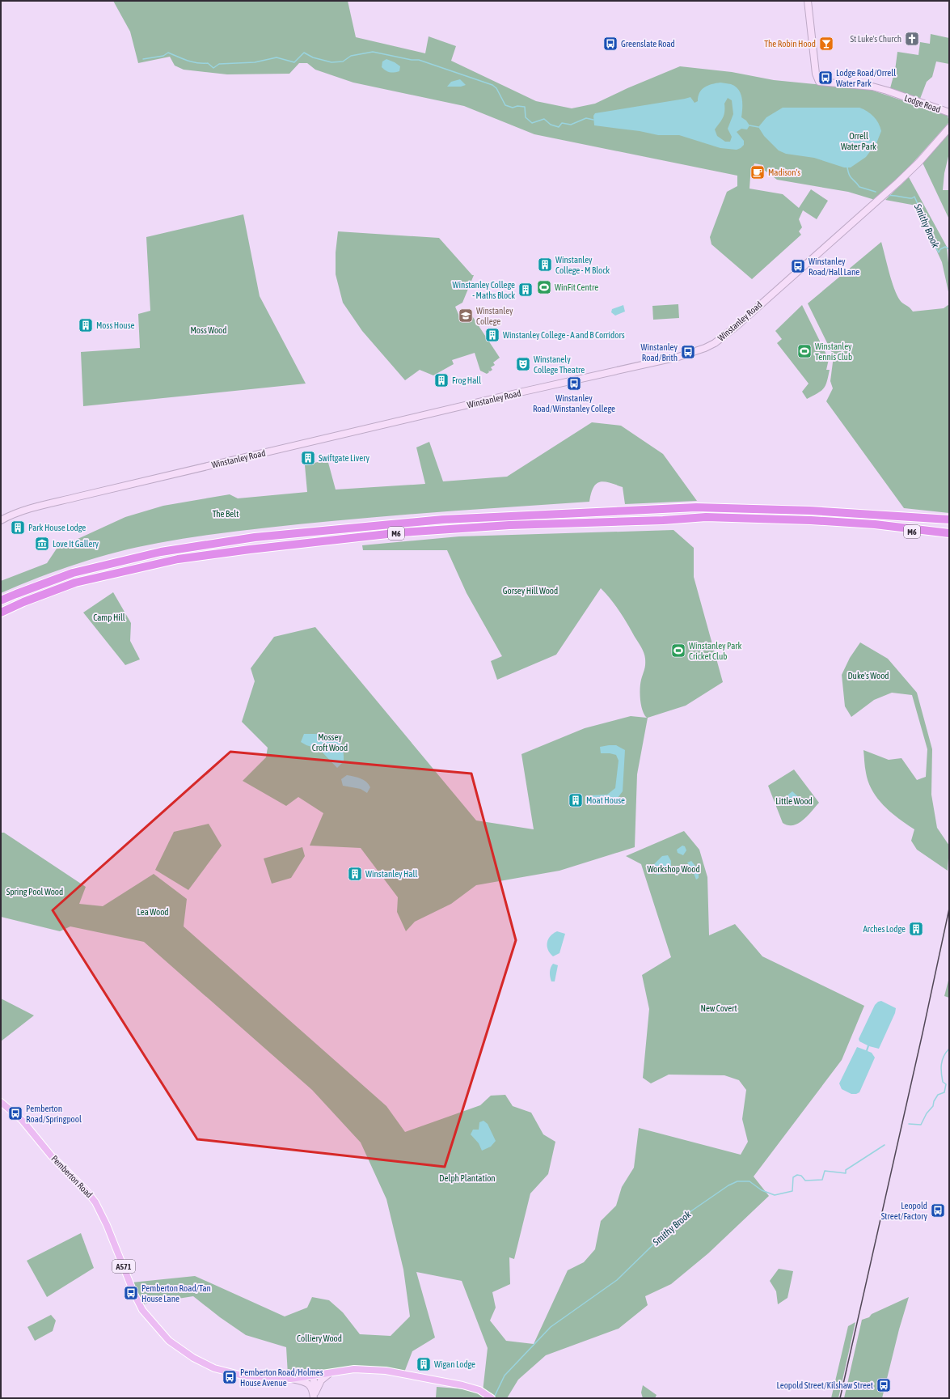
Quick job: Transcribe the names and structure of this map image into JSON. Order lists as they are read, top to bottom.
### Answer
{
  "streets": {
    "highway": ["M6"],
    "main road": ["Pemberton Road", "A571"],
    "street": ["Lodge Road", "Winstanley Road"]
  },
  "water": ["Smithy Brook"],
  "parks": [
    "Orrell Water Park",
    "Moss Wood",
    "The Belt",
    "Gorsey Hill Wood",
    "Camp Hill",
    "Duke's Wood",
    "Mossey Croft Wood",
    "Little Wood",
    "Workshop Wood",
    "Spring Pool Wood",
    "Lea Wood",
    "New Covert",
    "Delph Plantation",
    "Colliery Wood"
  ],
  "places": {
    "church": ["St Luke's Church"],
    "bus stop": [
      "Greenslate Road",
      "Lodge Road/Orrell Water Park",
      "Winstanley Road/Hall Lane",
      "Winstanley Road/Brith",
      "Winstanley Road/Winstanley College",
      "Pemberton Road/Springpool",
      "Leopold Street/Factory",
      "Pemberton Road/Tan House Lane",
      "Pemberton Road/Holmes House Avenue",
      "Leopold Street/Kilshaw Street"
    ],
    "bar": ["The Robin Hood"],
    "cafe": ["Madison's"],
    "building": [
      "Winstanley College - M Block",
      "Winstanley College - Maths Block",
      "Moss House",
      "Winstanley College - A and B Corridors",
      "Frog Hall",
      "Swiftgate Livery",
      "Park House Lodge",
      "Moat House",
      "Winstanley Hall",
      "Arches Lodge",
      "Wigan Lodge"
    ],
    "sports": ["WinFit Centre", "Winstanley Tennis Club", "Winstanley Park Cricket Club"],
    "school or university": ["Winstanley College"],
    "theatre": ["Winstanely College Theatre"],
    "museum": ["Love It Gallery"]
  }
}
